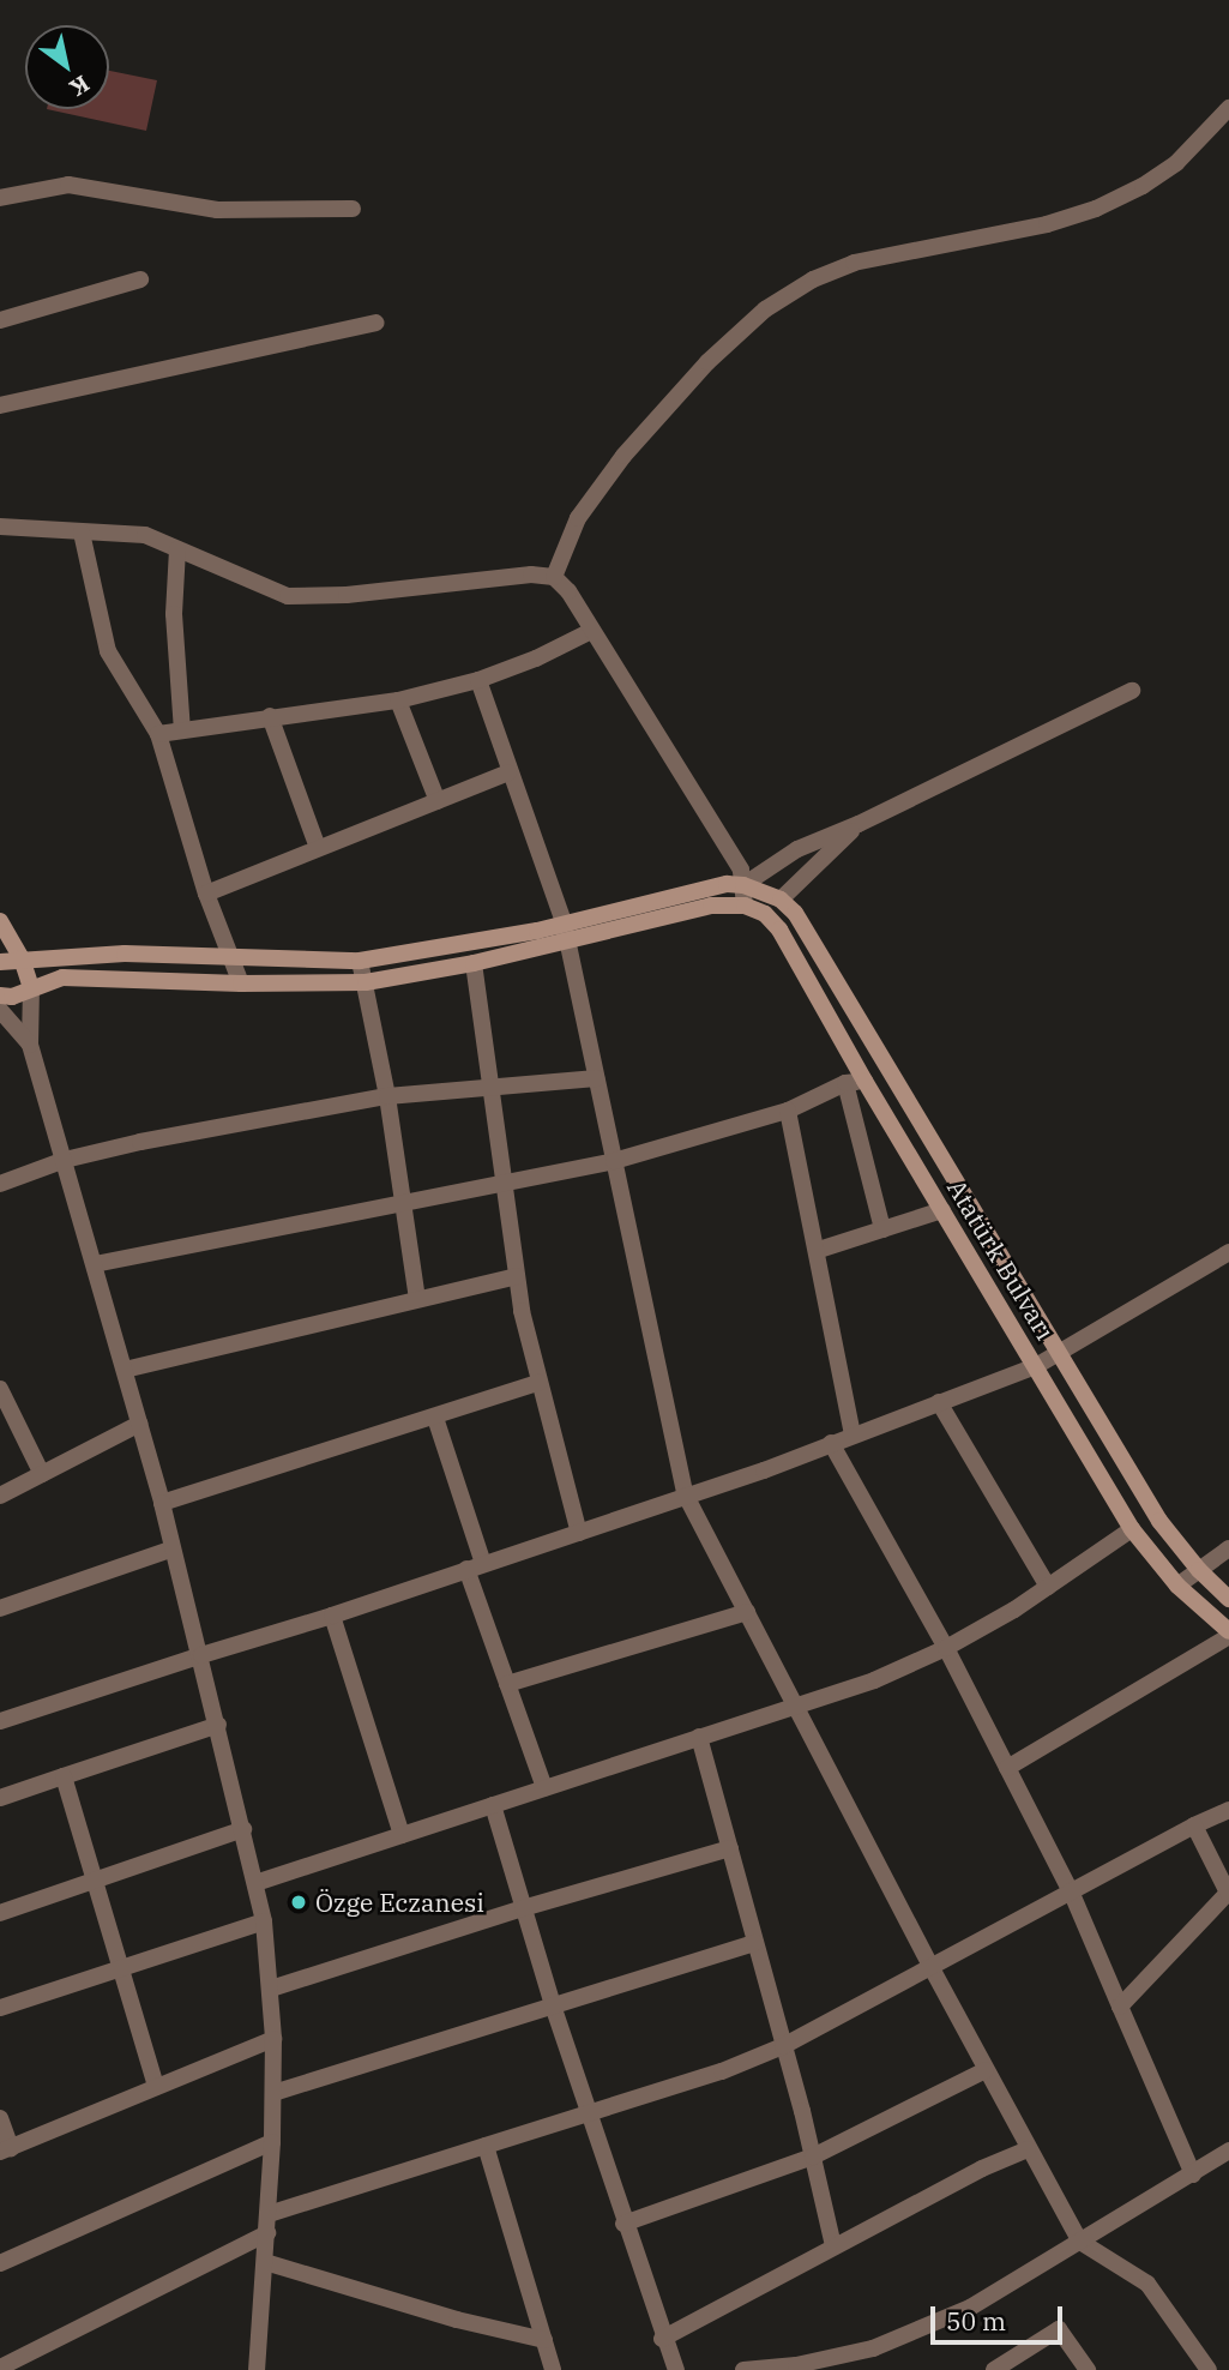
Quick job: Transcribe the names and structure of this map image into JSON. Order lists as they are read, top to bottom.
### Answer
{
  "streets": {
    "main road": ["Atatürk Bulvarı"]
  },
  "places": ["Özge Eczanesi"],
  "scale_bar": "50 m",
  "north": "bottom right"
}
